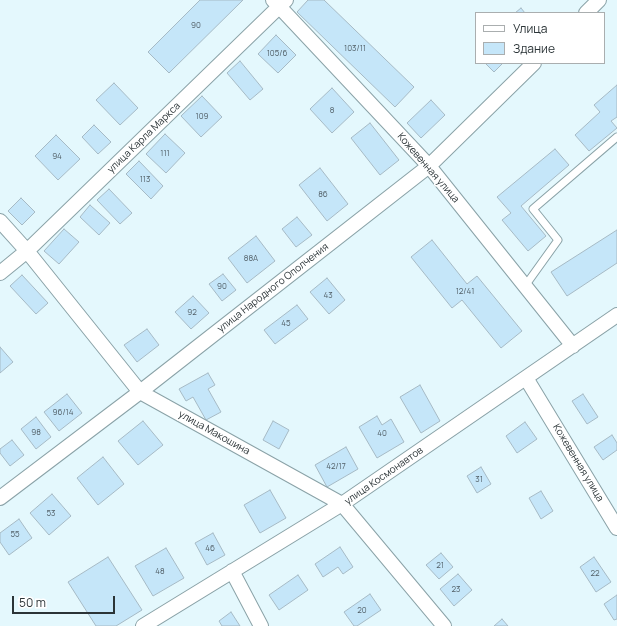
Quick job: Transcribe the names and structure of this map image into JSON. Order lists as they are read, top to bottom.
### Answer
{
  "streets": {
    "street": [
      "улица Карла Маркса",
      "Кожевенная улица",
      "улица Народного Ополчения",
      "улица Макошина",
      "улица Космонавтов"
    ]
  },
  "crossings": [
    ["улица Карла Маркса", "Кожевенная улица"],
    ["улица Карла Маркса", "улица Макошина"],
    ["Кожевенная улица", "улица Народного Ополчения"],
    ["Кожевенная улица", "улица Космонавтов"],
    ["улица Народного Ополчения", "улица Макошина"],
    ["улица Макошина", "улица Космонавтов"]
  ],
  "house_numbers": [
    "90",
    "103/11",
    "105/6",
    "8",
    "109",
    "111",
    "94",
    "113",
    "86",
    "88А",
    "90",
    "12/41",
    "43",
    "92",
    "45",
    "96/14",
    "98",
    "40",
    "42/17",
    "31",
    "53",
    "55",
    "46",
    "21",
    "48",
    "22",
    "23",
    "20"
  ],
  "legend": ["Улица", "Здание"],
  "scale_bar": "50 m"
}
